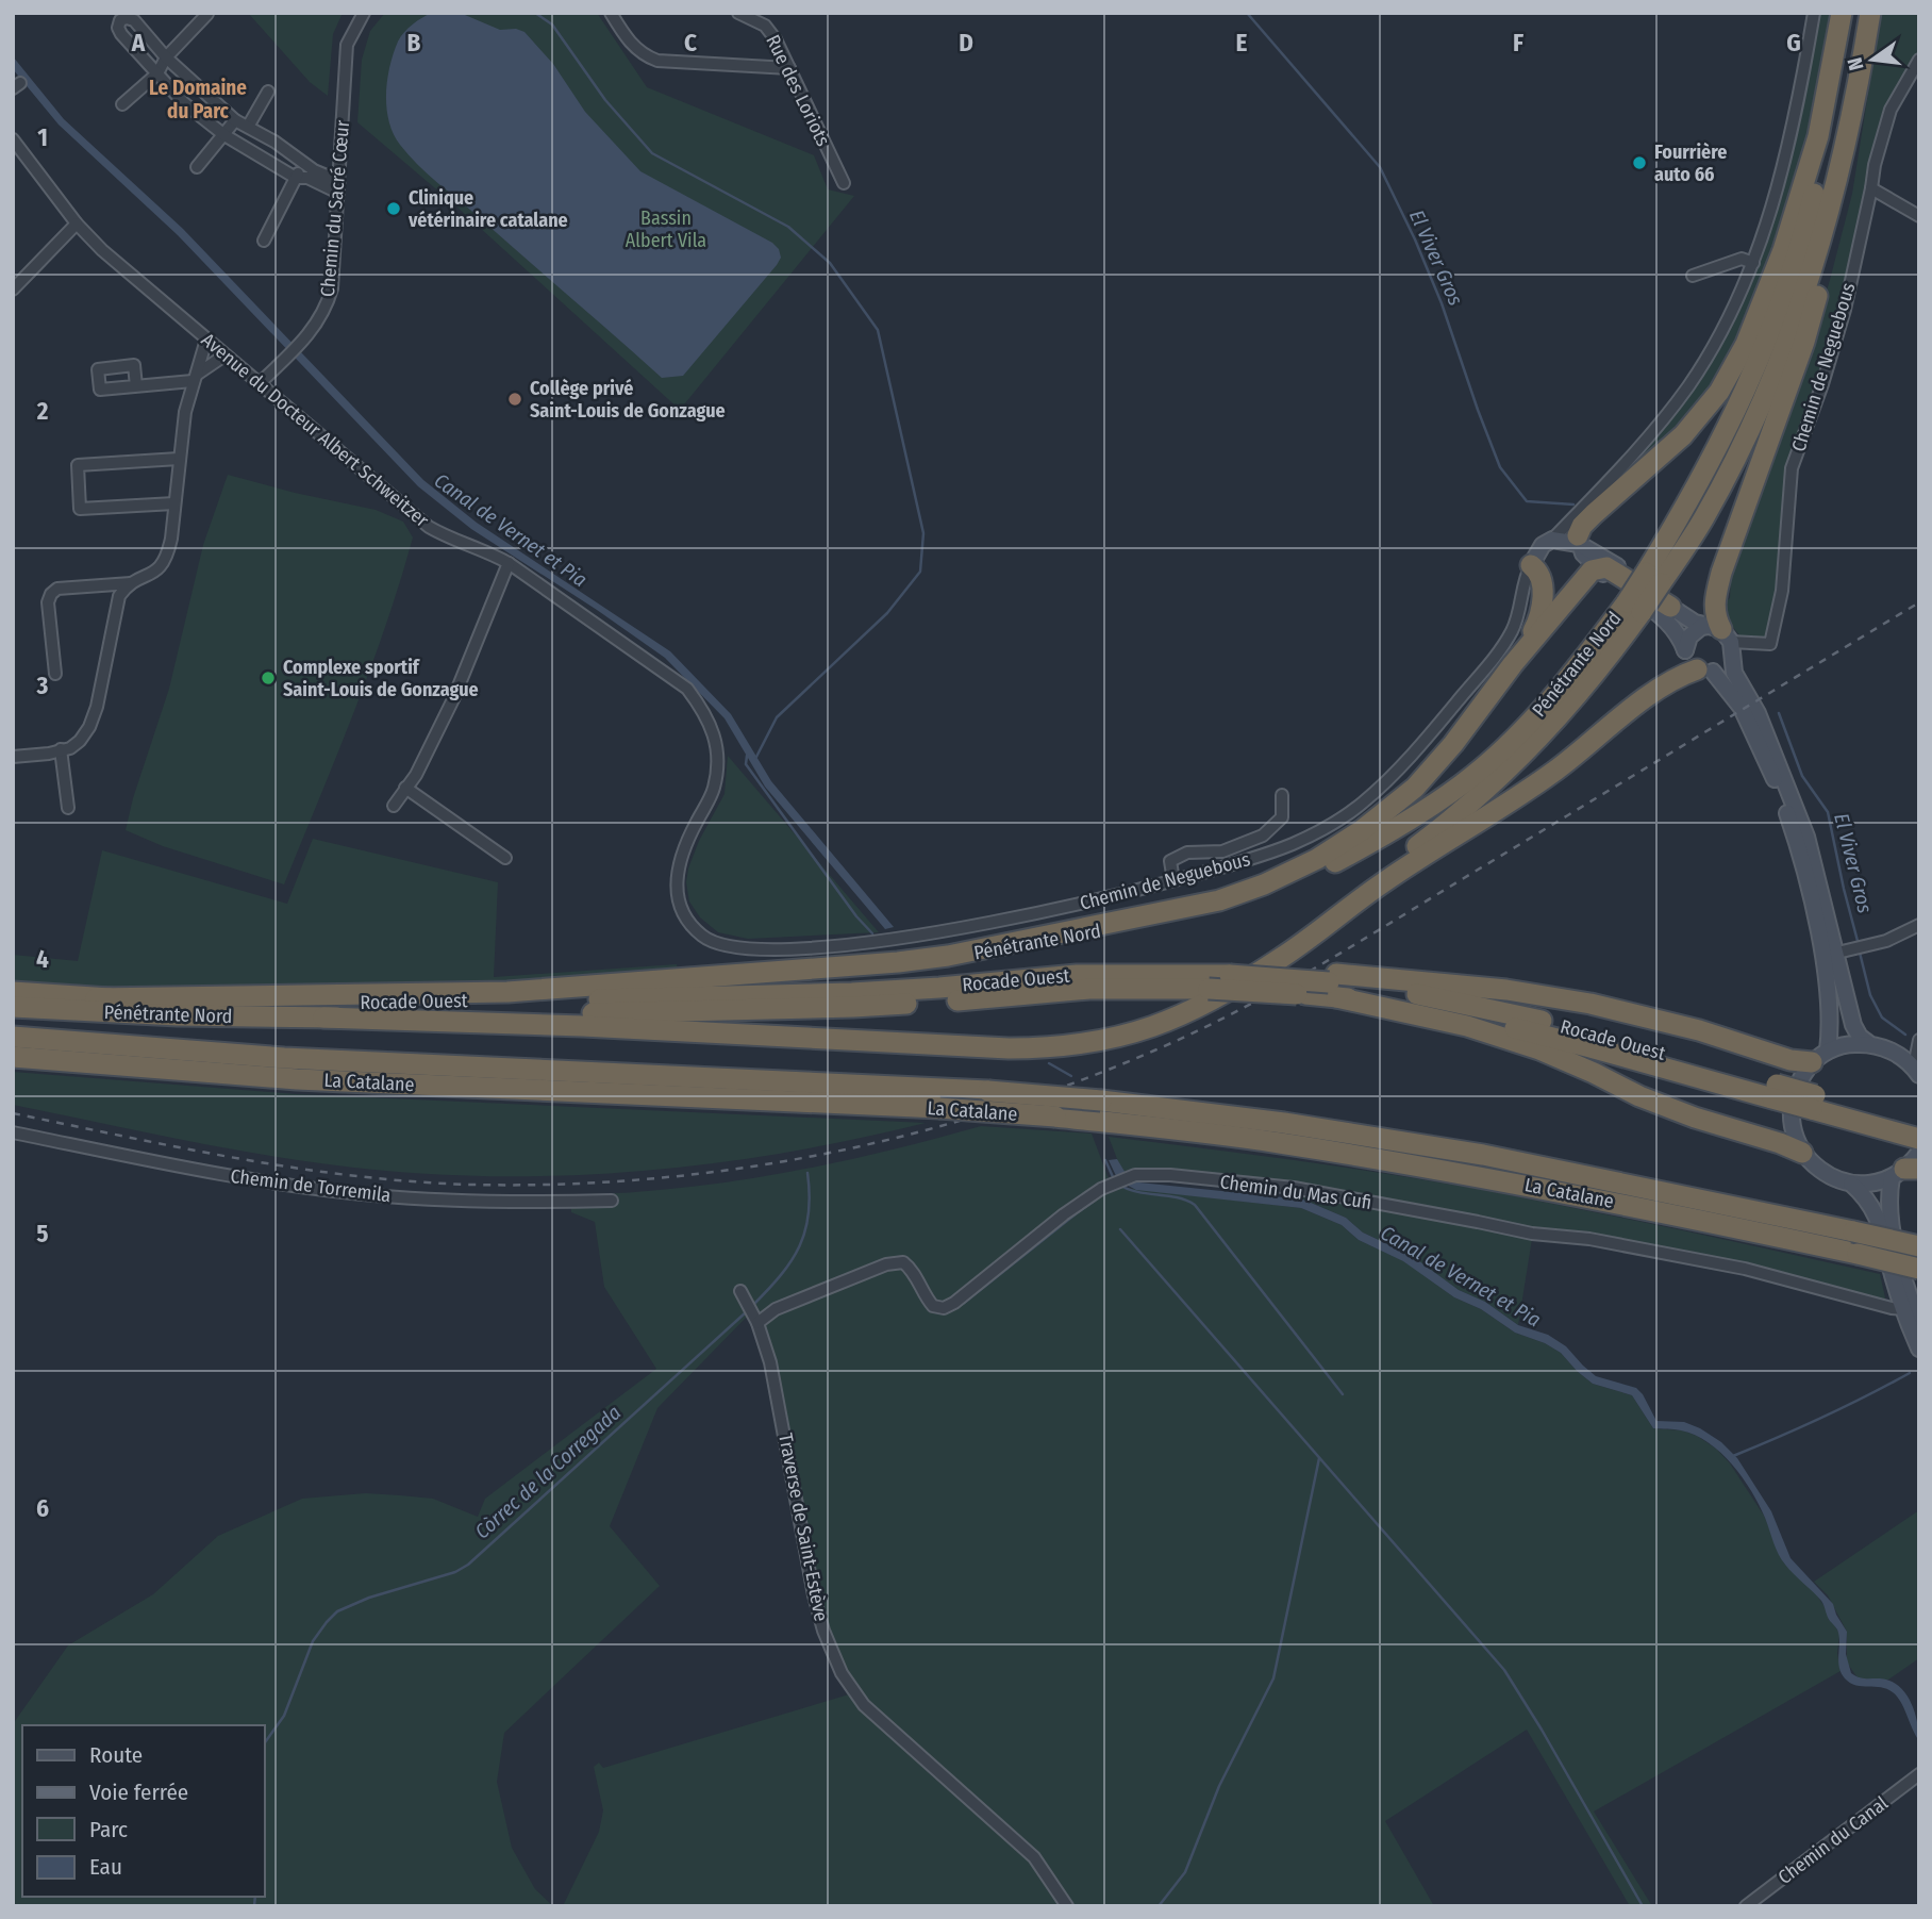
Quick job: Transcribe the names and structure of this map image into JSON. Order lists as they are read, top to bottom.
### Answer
{
  "streets": {
    "highway": ["Pénétrante Nord", "Rocade Ouest", "La Catalane"],
    "street": [
      "Rue des Loriots",
      "Chemin du Sacré Cœur",
      "Chemin de Neguebous",
      "Avenue du Docteur Albert Schweitzer",
      "Chemin de Torremila",
      "Chemin du Mas Cufi",
      "Traverse de Saint-Estève",
      "Chemin du Canal"
    ]
  },
  "crossings": [
    ["Chemin du Sacré Cœur", "Avenue du Docteur Albert Schweitzer"],
    ["Chemin de Neguebous", "Avenue du Docteur Albert Schweitzer"],
    ["Pénétrante Nord", "Rocade Ouest"],
    ["Chemin du Mas Cufi", "Traverse de Saint-Estève"]
  ],
  "districts": ["Le Domaine du Parc"],
  "water": ["El Viver Gros", "Canal de Vernet et Pia", "Còrrec de la Corregada"],
  "parks": ["Bassin Albert Vila"],
  "places": [
    "Fourrière auto 66",
    "Clinique vétérinaire catalane",
    "Collège privé Saint-Louis de Gonzague",
    "Complexe sportif Saint-Louis de Gonzague"
  ],
  "legend": [
    "Route",
    "Voie ferrée",
    "Parc",
    "Eau"
  ],
  "north": "left",
  "grid": {
    "columns": [
      "A",
      "B",
      "C",
      "D",
      "E",
      "F",
      "G"
    ],
    "rows": [
      "1",
      "2",
      "3",
      "4",
      "5",
      "6"
    ]
  }
}
